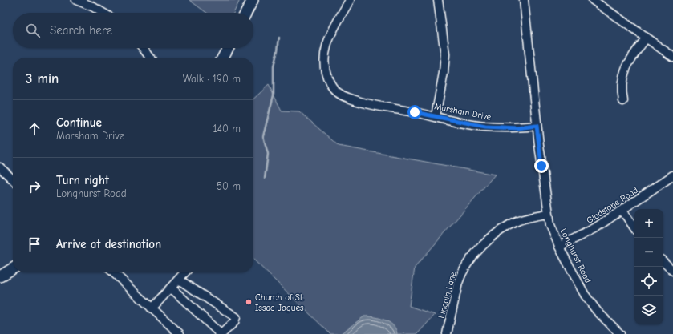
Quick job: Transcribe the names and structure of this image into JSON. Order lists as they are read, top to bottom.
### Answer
{
  "streets": {
    "street": [
      "Marsham Drive",
      "Gladstone Road",
      "Longhurst Road",
      "Lincoln Lane"
    ]
  },
  "crossings": [
    ["Marsham Drive", "Longhurst Road"],
    ["Gladstone Road", "Longhurst Road"],
    ["Longhurst Road", "Lincoln Lane"]
  ],
  "places": ["Church of St. Issac Jogues"],
  "page": {
    "search": "Search here",
    "heading": ["3 min", "Walk · 190 m"],
    "list": [
      ["Continue", "Marsham Drive", "140 m"],
      ["Turn right", "Longhurst Road", "50 m"],
      "Arrive at destination"
    ],
    "map_buttons": ["+", "−"]
  }
}
